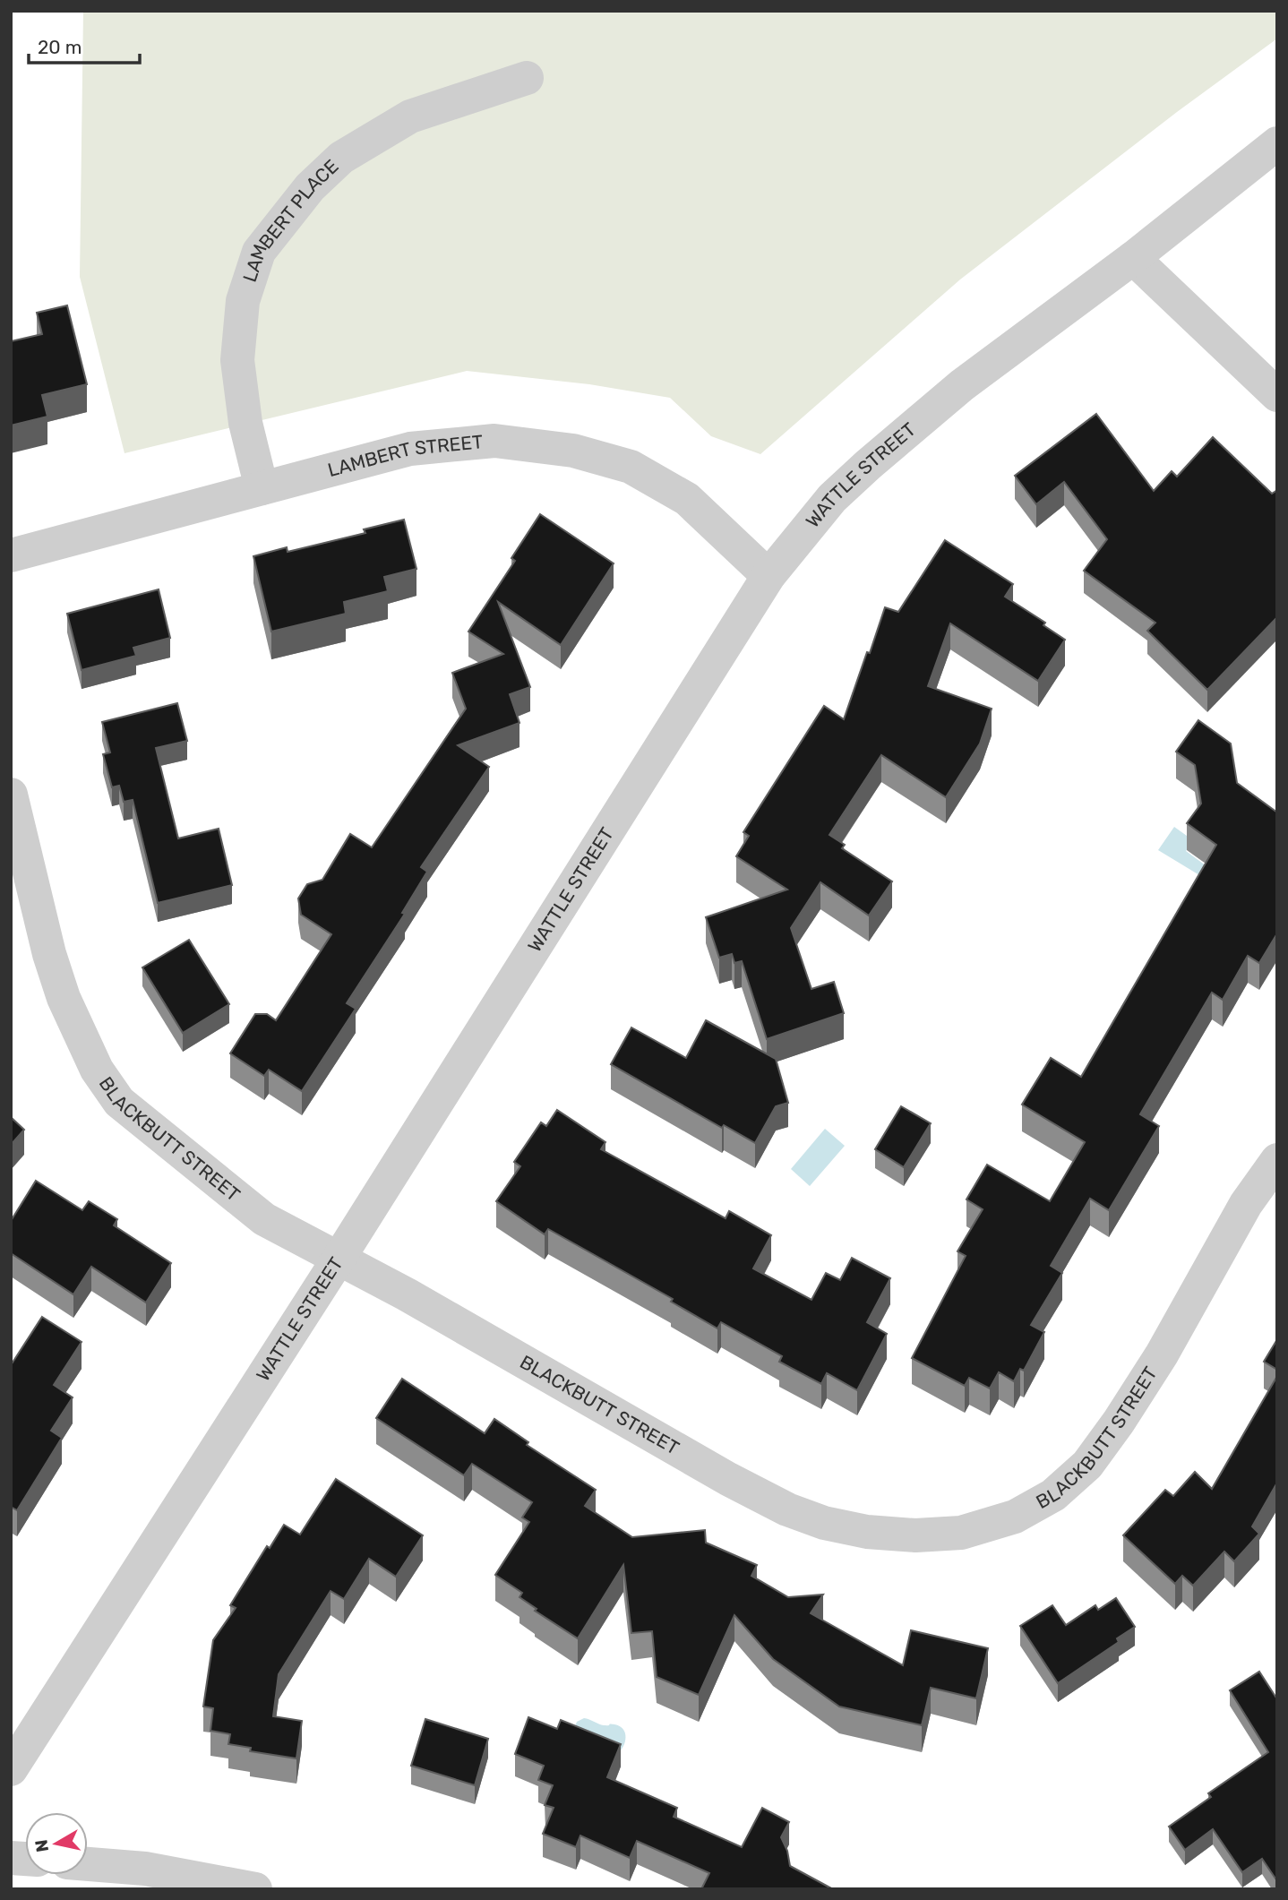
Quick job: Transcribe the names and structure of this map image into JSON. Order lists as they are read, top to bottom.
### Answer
{
  "streets": {
    "street": [
      "LAMBERT PLACE",
      "LAMBERT STREET",
      "WATTLE STREET",
      "BLACKBUTT STREET"
    ]
  },
  "crossings": [
    ["LAMBERT PLACE", "LAMBERT STREET"],
    ["LAMBERT STREET", "WATTLE STREET"],
    ["WATTLE STREET", "BLACKBUTT STREET"]
  ],
  "scale_bar": "20 m",
  "north": "left"
}
